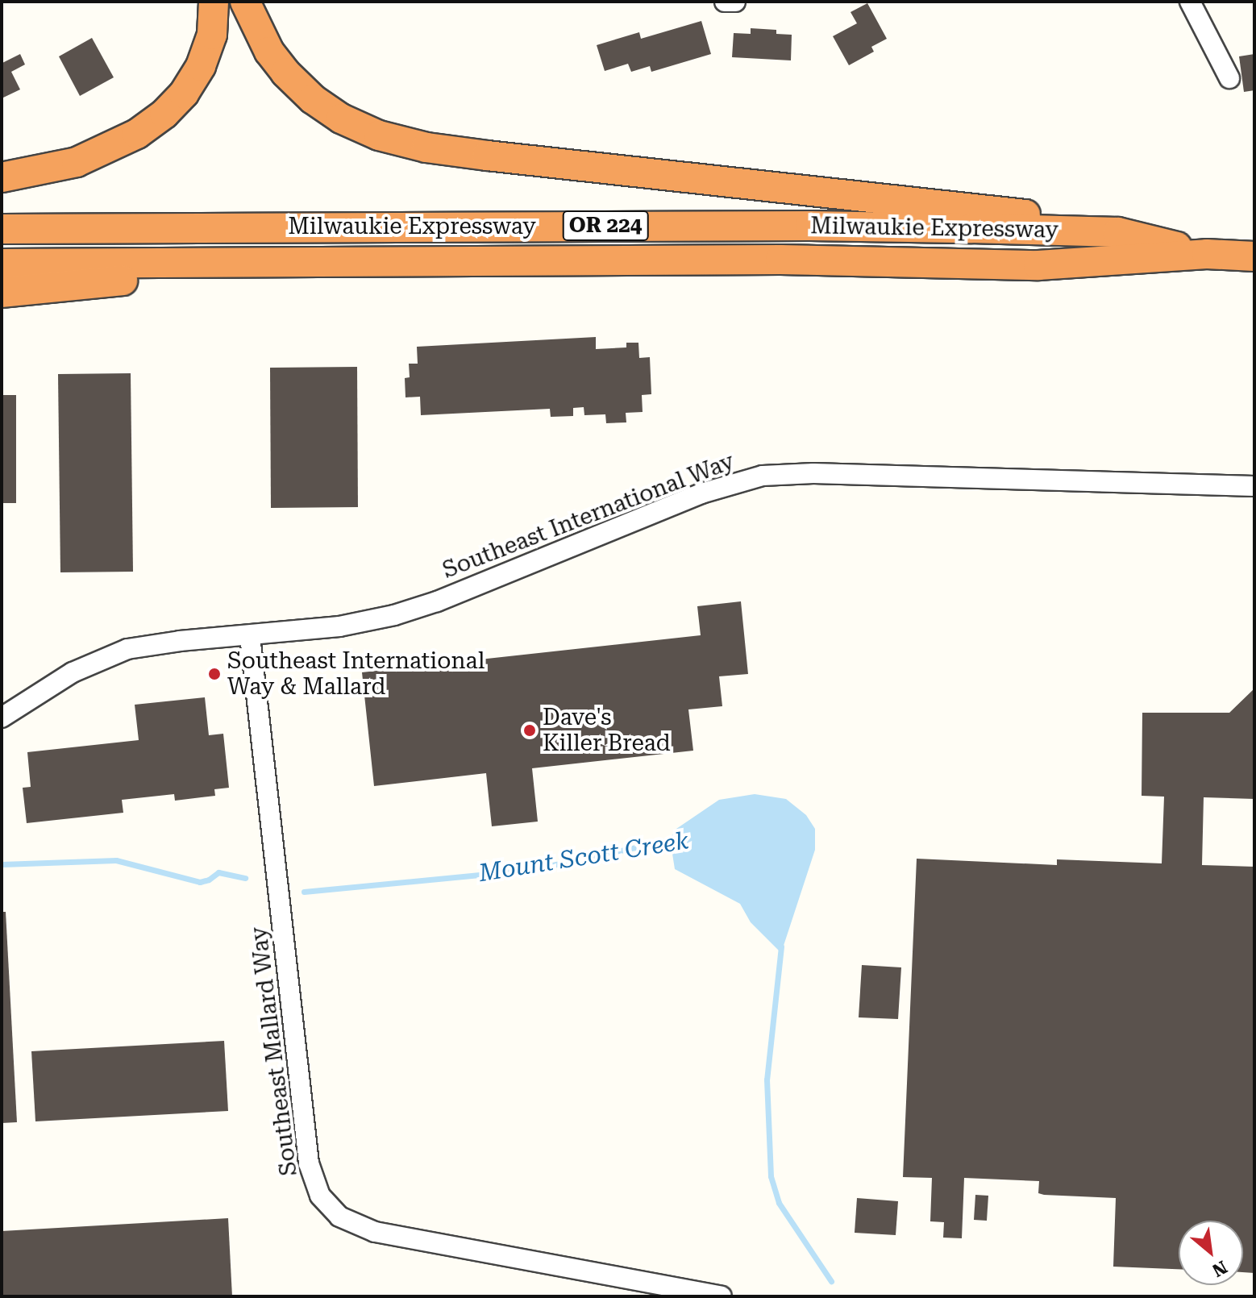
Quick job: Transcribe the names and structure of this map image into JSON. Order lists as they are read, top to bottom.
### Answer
{
  "streets": {
    "highway": ["OR 224", "Milwaukie Expressway"],
    "street": ["Southeast International Way", "Southeast Mallard Way"]
  },
  "crossings": [
    ["Southeast International Way", "Southeast Mallard Way"]
  ],
  "water": ["Mount Scott Creek"],
  "places": ["Southeast International Way & Mallard", "Dave's Killer Bread"],
  "north": "bottom right"
}
